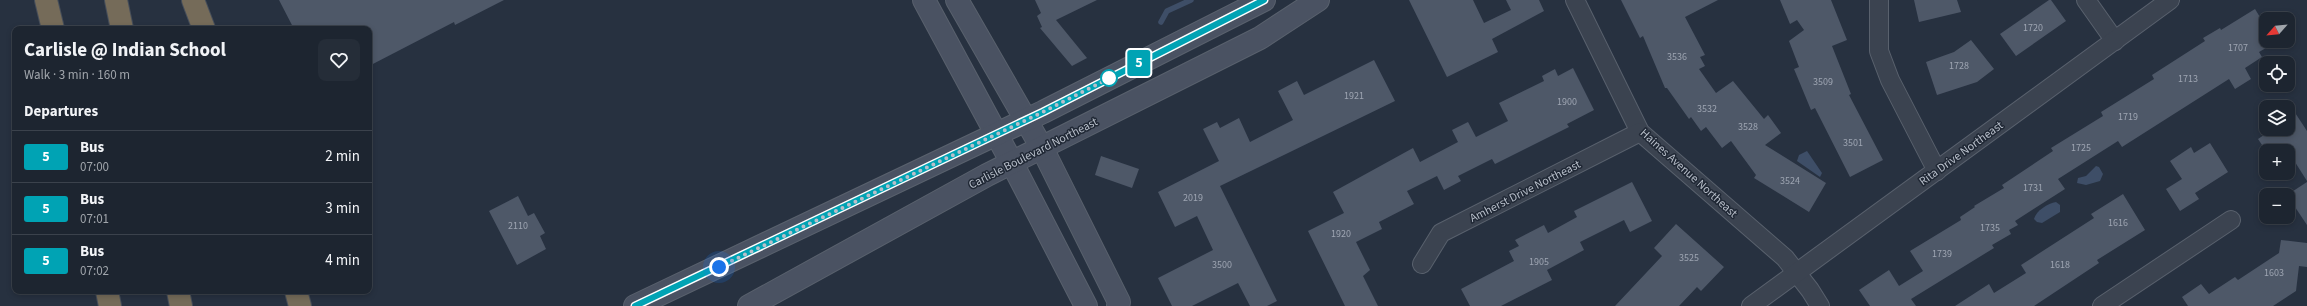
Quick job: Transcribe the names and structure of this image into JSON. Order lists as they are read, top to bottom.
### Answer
{
  "streets": {
    "main road": ["Carlisle Boulevard Northeast"],
    "street": ["Rita Drive Northeast", "Haines Avenue Northeast", "Amherst Drive Northeast"]
  },
  "crossings": [
    ["Rita Drive Northeast", "Haines Avenue Northeast"],
    ["Haines Avenue Northeast", "Amherst Drive Northeast"]
  ],
  "lines": ["bus line 5"],
  "house_numbers": [
    "1720",
    "1707",
    "3536",
    "1728",
    "1713",
    "3509",
    "1921",
    "1900",
    "3532",
    "1719",
    "3528",
    "3501",
    "1725",
    "3524",
    "1731",
    "2019",
    "1616",
    "2110",
    "1735",
    "1920",
    "1739",
    "3525",
    "1905",
    "3500",
    "1618",
    "1603"
  ],
  "north": "bottom left",
  "page": {
    "on_map": "5",
    "map_buttons": ["+", "−"],
    "heading": [
      ["Carlisle @ Indian School", "Walk · 3 min · 160 m"],
      "Departures"
    ],
    "list": [
      {
        "mark": "5",
        "name": "Bus",
        "note": "07:00",
        "value": "2 min"
      },
      {
        "mark": "5",
        "name": "Bus",
        "note": "07:01",
        "value": "3 min"
      },
      {
        "mark": "5",
        "name": "Bus",
        "note": "07:02",
        "value": "4 min"
      }
    ]
  }
}
